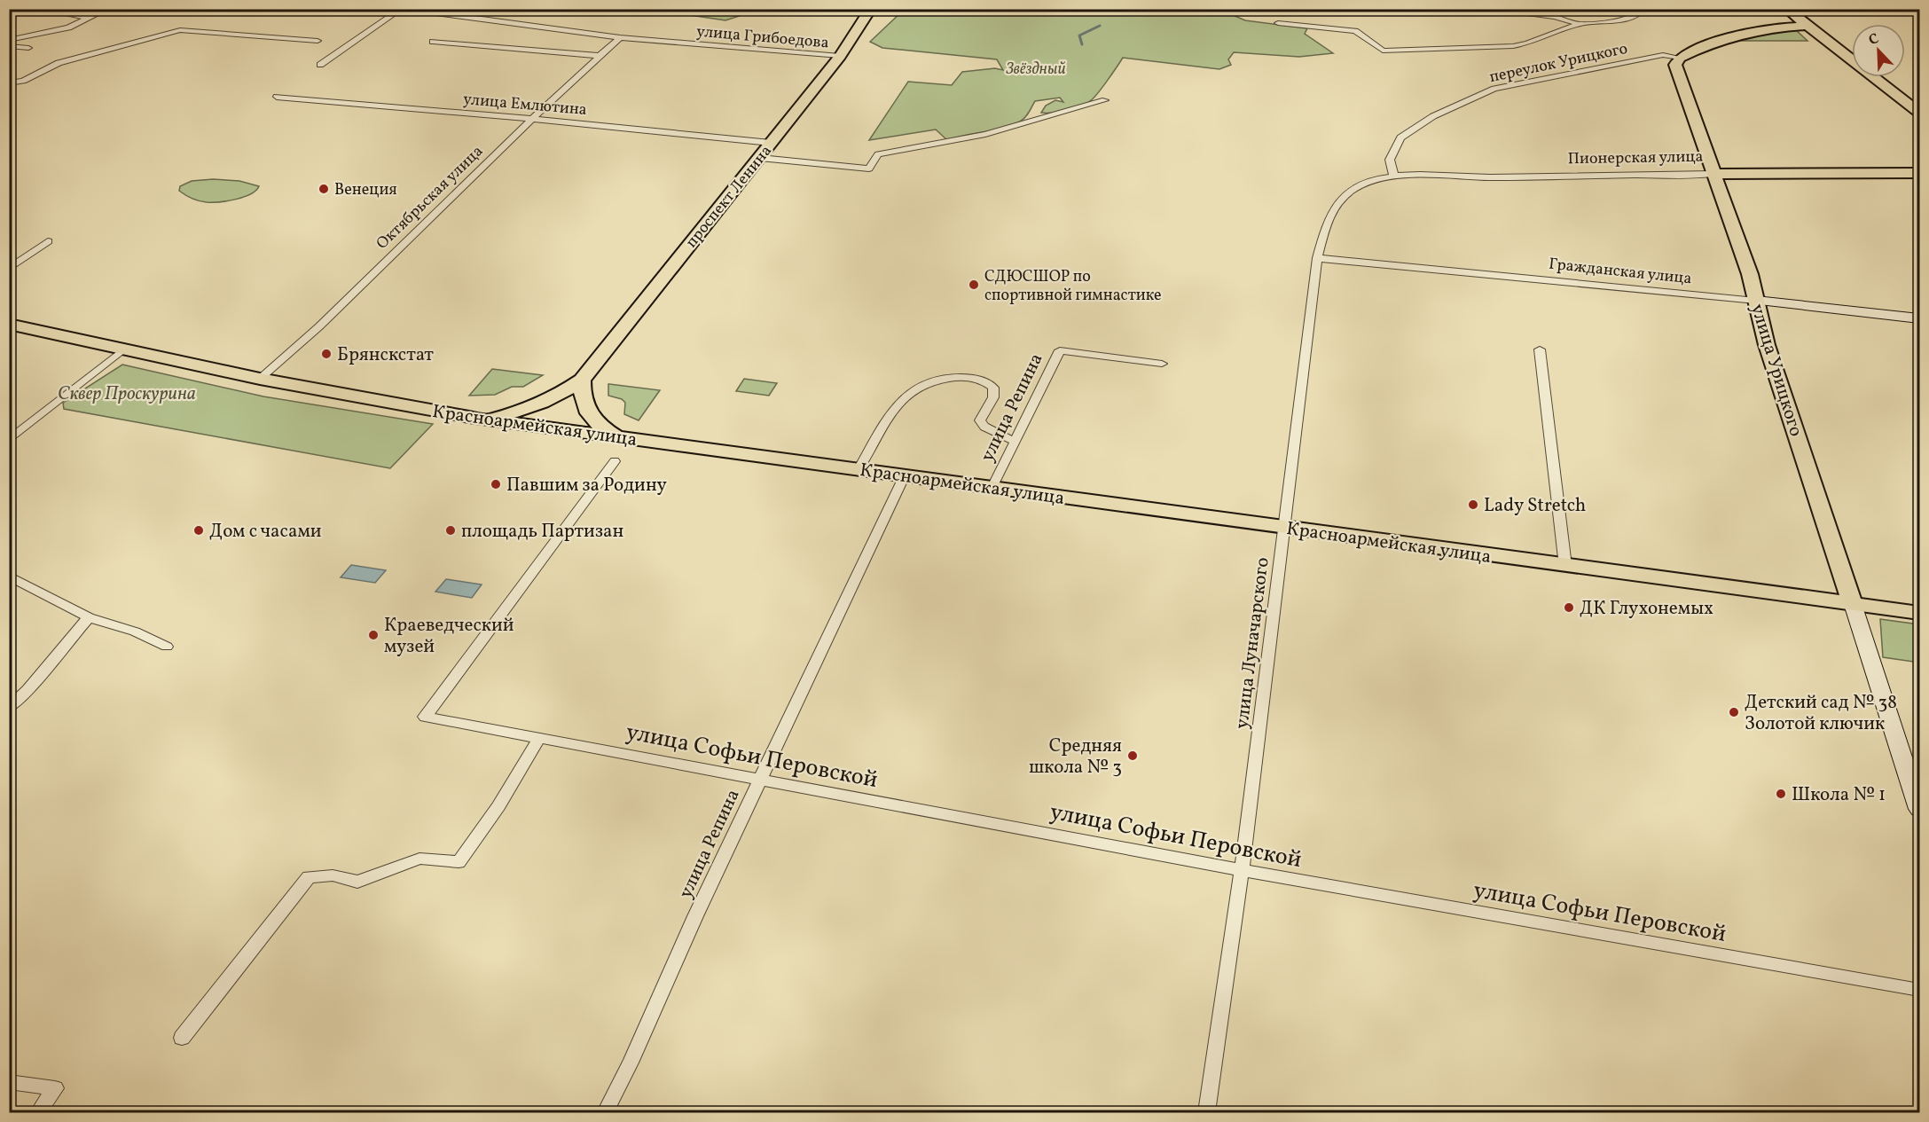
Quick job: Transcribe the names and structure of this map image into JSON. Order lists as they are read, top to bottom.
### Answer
{
  "streets": {
    "main road": [
      "Пионерская улица",
      "проспект Ленина",
      "Гражданская улица",
      "улица Урицкого",
      "Красноармейская улица"
    ],
    "street": [
      "улица Грибоедова",
      "переулок Урицкого",
      "улица Емлютина",
      "Октябрьская улица",
      "улица Репина",
      "улица Луначарского",
      "улица Софьи Перовской"
    ]
  },
  "crossings": [
    ["улица Грибоедова", "проспект Ленина"],
    ["улица Грибоедова", "Октябрьская улица"],
    ["переулок Урицкого", "Пионерская улица"],
    ["переулок Урицкого", "улица Урицкого"],
    ["улица Емлютина", "проспект Ленина"],
    ["улица Емлютина", "Октябрьская улица"],
    ["Пионерская улица", "улица Урицкого"],
    ["Пионерская улица", "улица Луначарского"],
    ["проспект Ленина", "Красноармейская улица"],
    ["Октябрьская улица", "Красноармейская улица"],
    ["Гражданская улица", "улица Урицкого"],
    ["Гражданская улица", "улица Луначарского"],
    ["улица Урицкого", "Красноармейская улица"],
    ["улица Репина", "Красноармейская улица"],
    ["улица Репина", "улица Софьи Перовской"],
    ["Красноармейская улица", "улица Луначарского"],
    ["улица Луначарского", "улица Софьи Перовской"]
  ],
  "parks": ["Звёздный", "Сквер Проскурина"],
  "places": [
    "Венеция",
    "СДЮСШОР по спортивной гимнастике",
    "Брянскстат",
    "Павшим за Родину",
    "Lady Stretch",
    "Дом с часами",
    "площадь Партизан",
    "ДК Глухонемых",
    "Краеведческий музей",
    "Детский сад № 38 Золотой ключик",
    "Средняя школа № 3",
    "Школа № 1"
  ],
  "north": "top left"
}
